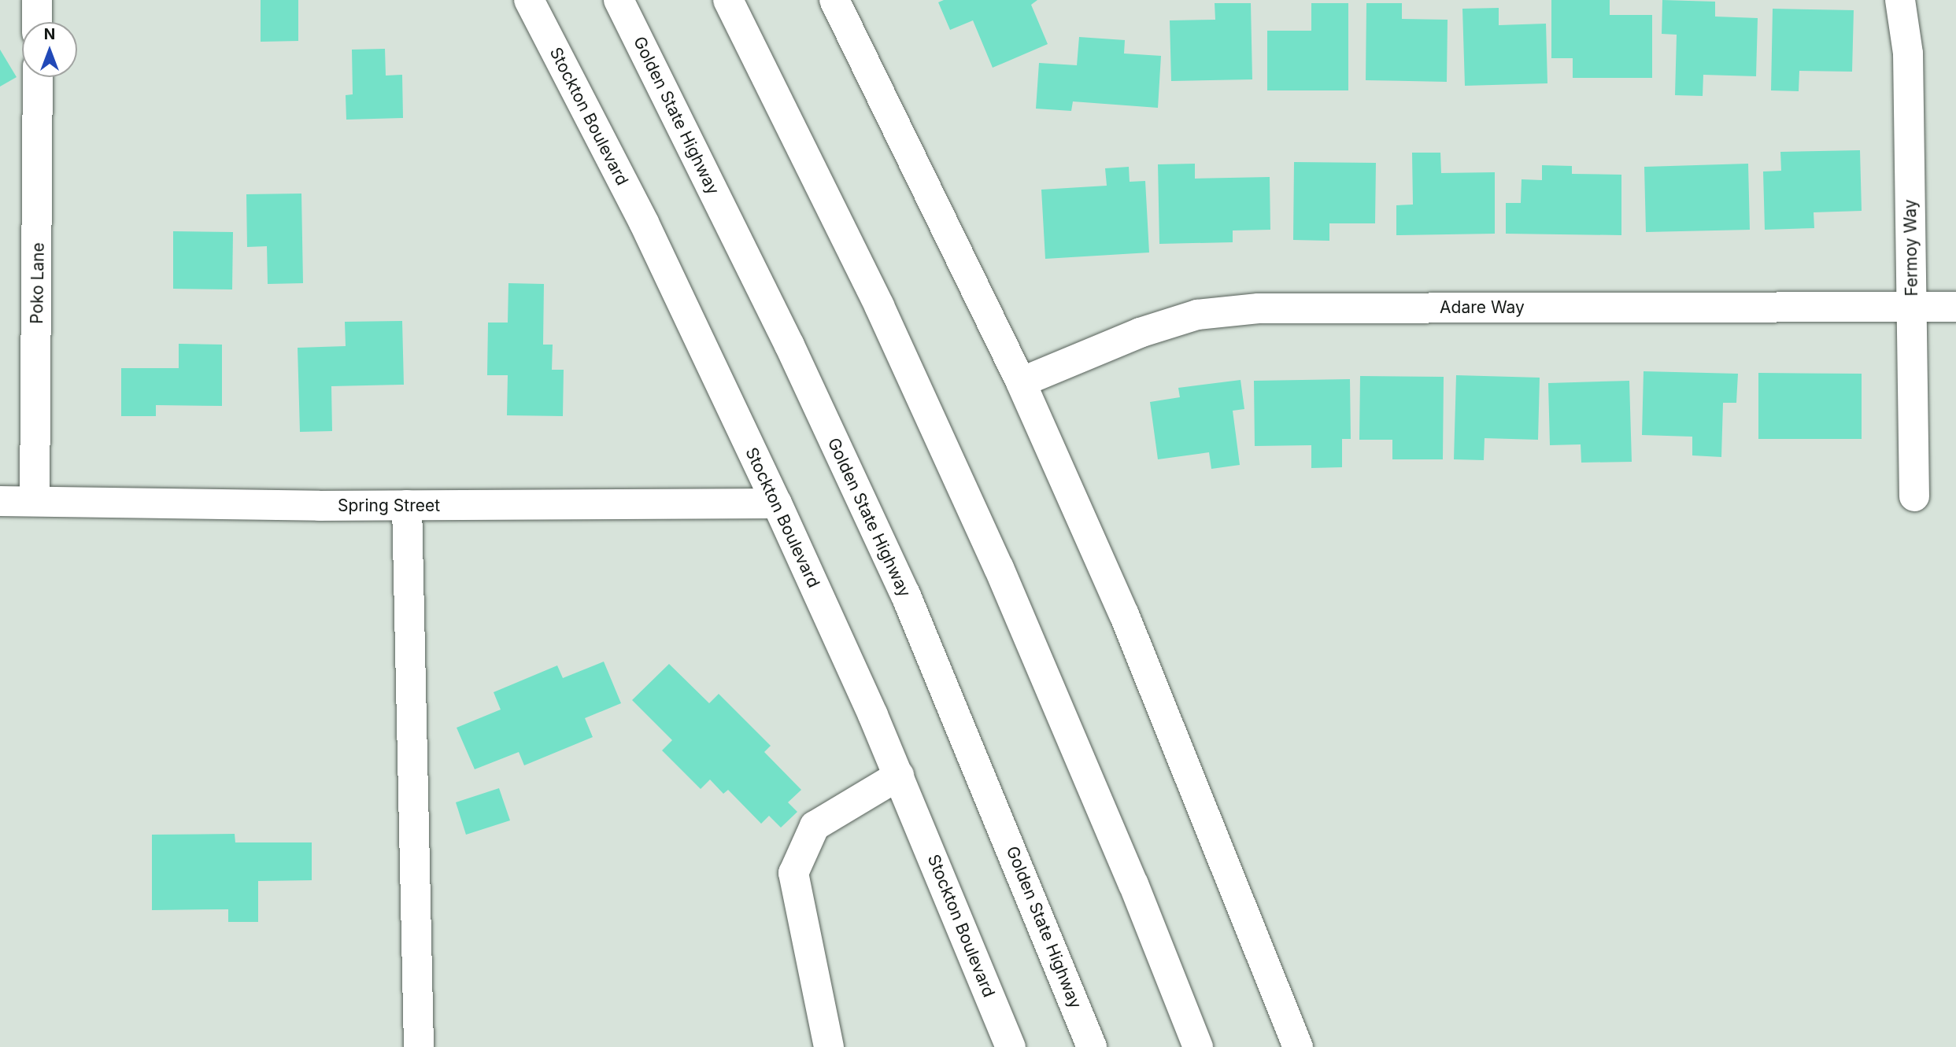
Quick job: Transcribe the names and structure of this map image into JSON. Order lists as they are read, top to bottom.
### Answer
{
  "streets": {
    "main road": [
      "Golden State Highway",
      "Stockton Boulevard",
      "Fermoy Way",
      "Poko Lane",
      "Adare Way",
      "Spring Street"
    ]
  },
  "crossings": [
    ["Stockton Boulevard", "Spring Street"],
    ["Fermoy Way", "Adare Way"],
    ["Poko Lane", "Spring Street"]
  ],
  "north": "top"
}
